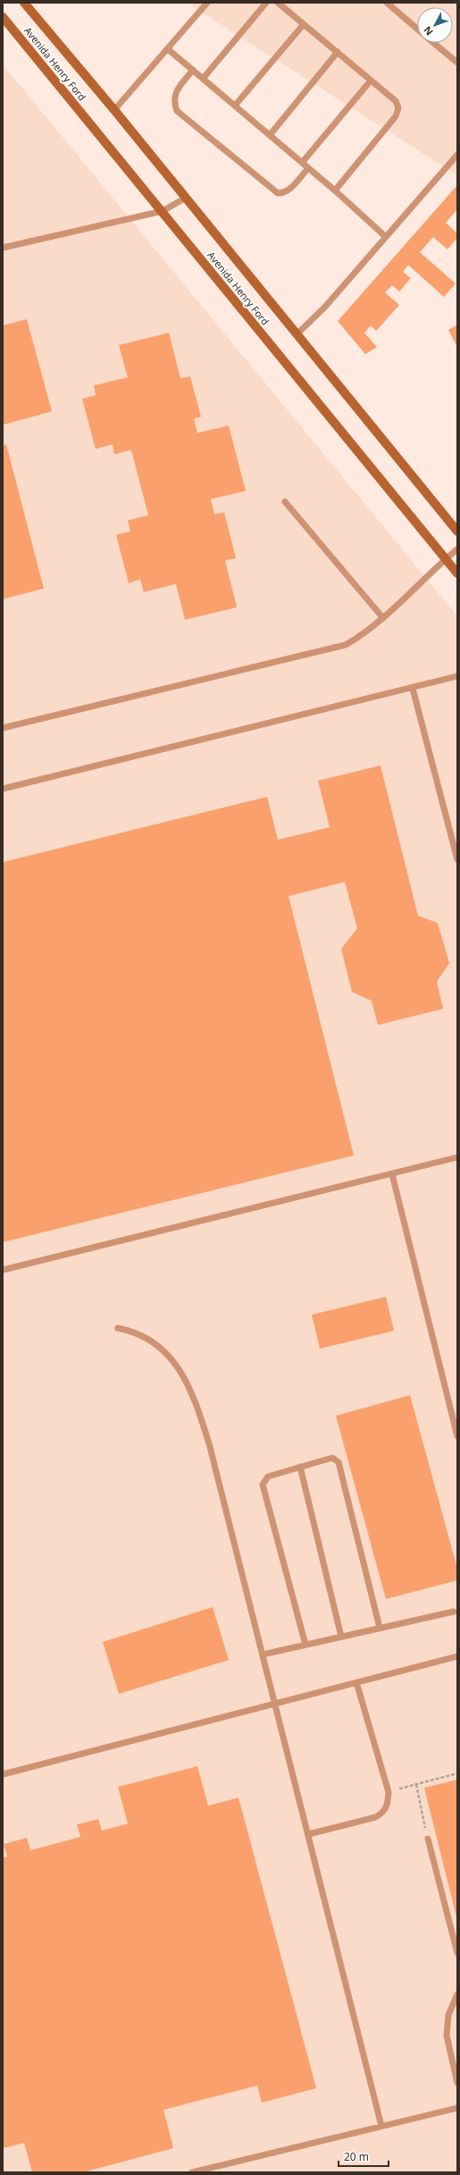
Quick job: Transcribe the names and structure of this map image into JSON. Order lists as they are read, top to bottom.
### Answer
{
  "streets": {
    "main road": ["Avenida Henry Ford"]
  },
  "scale_bar": "20 m",
  "north": "bottom left"
}
